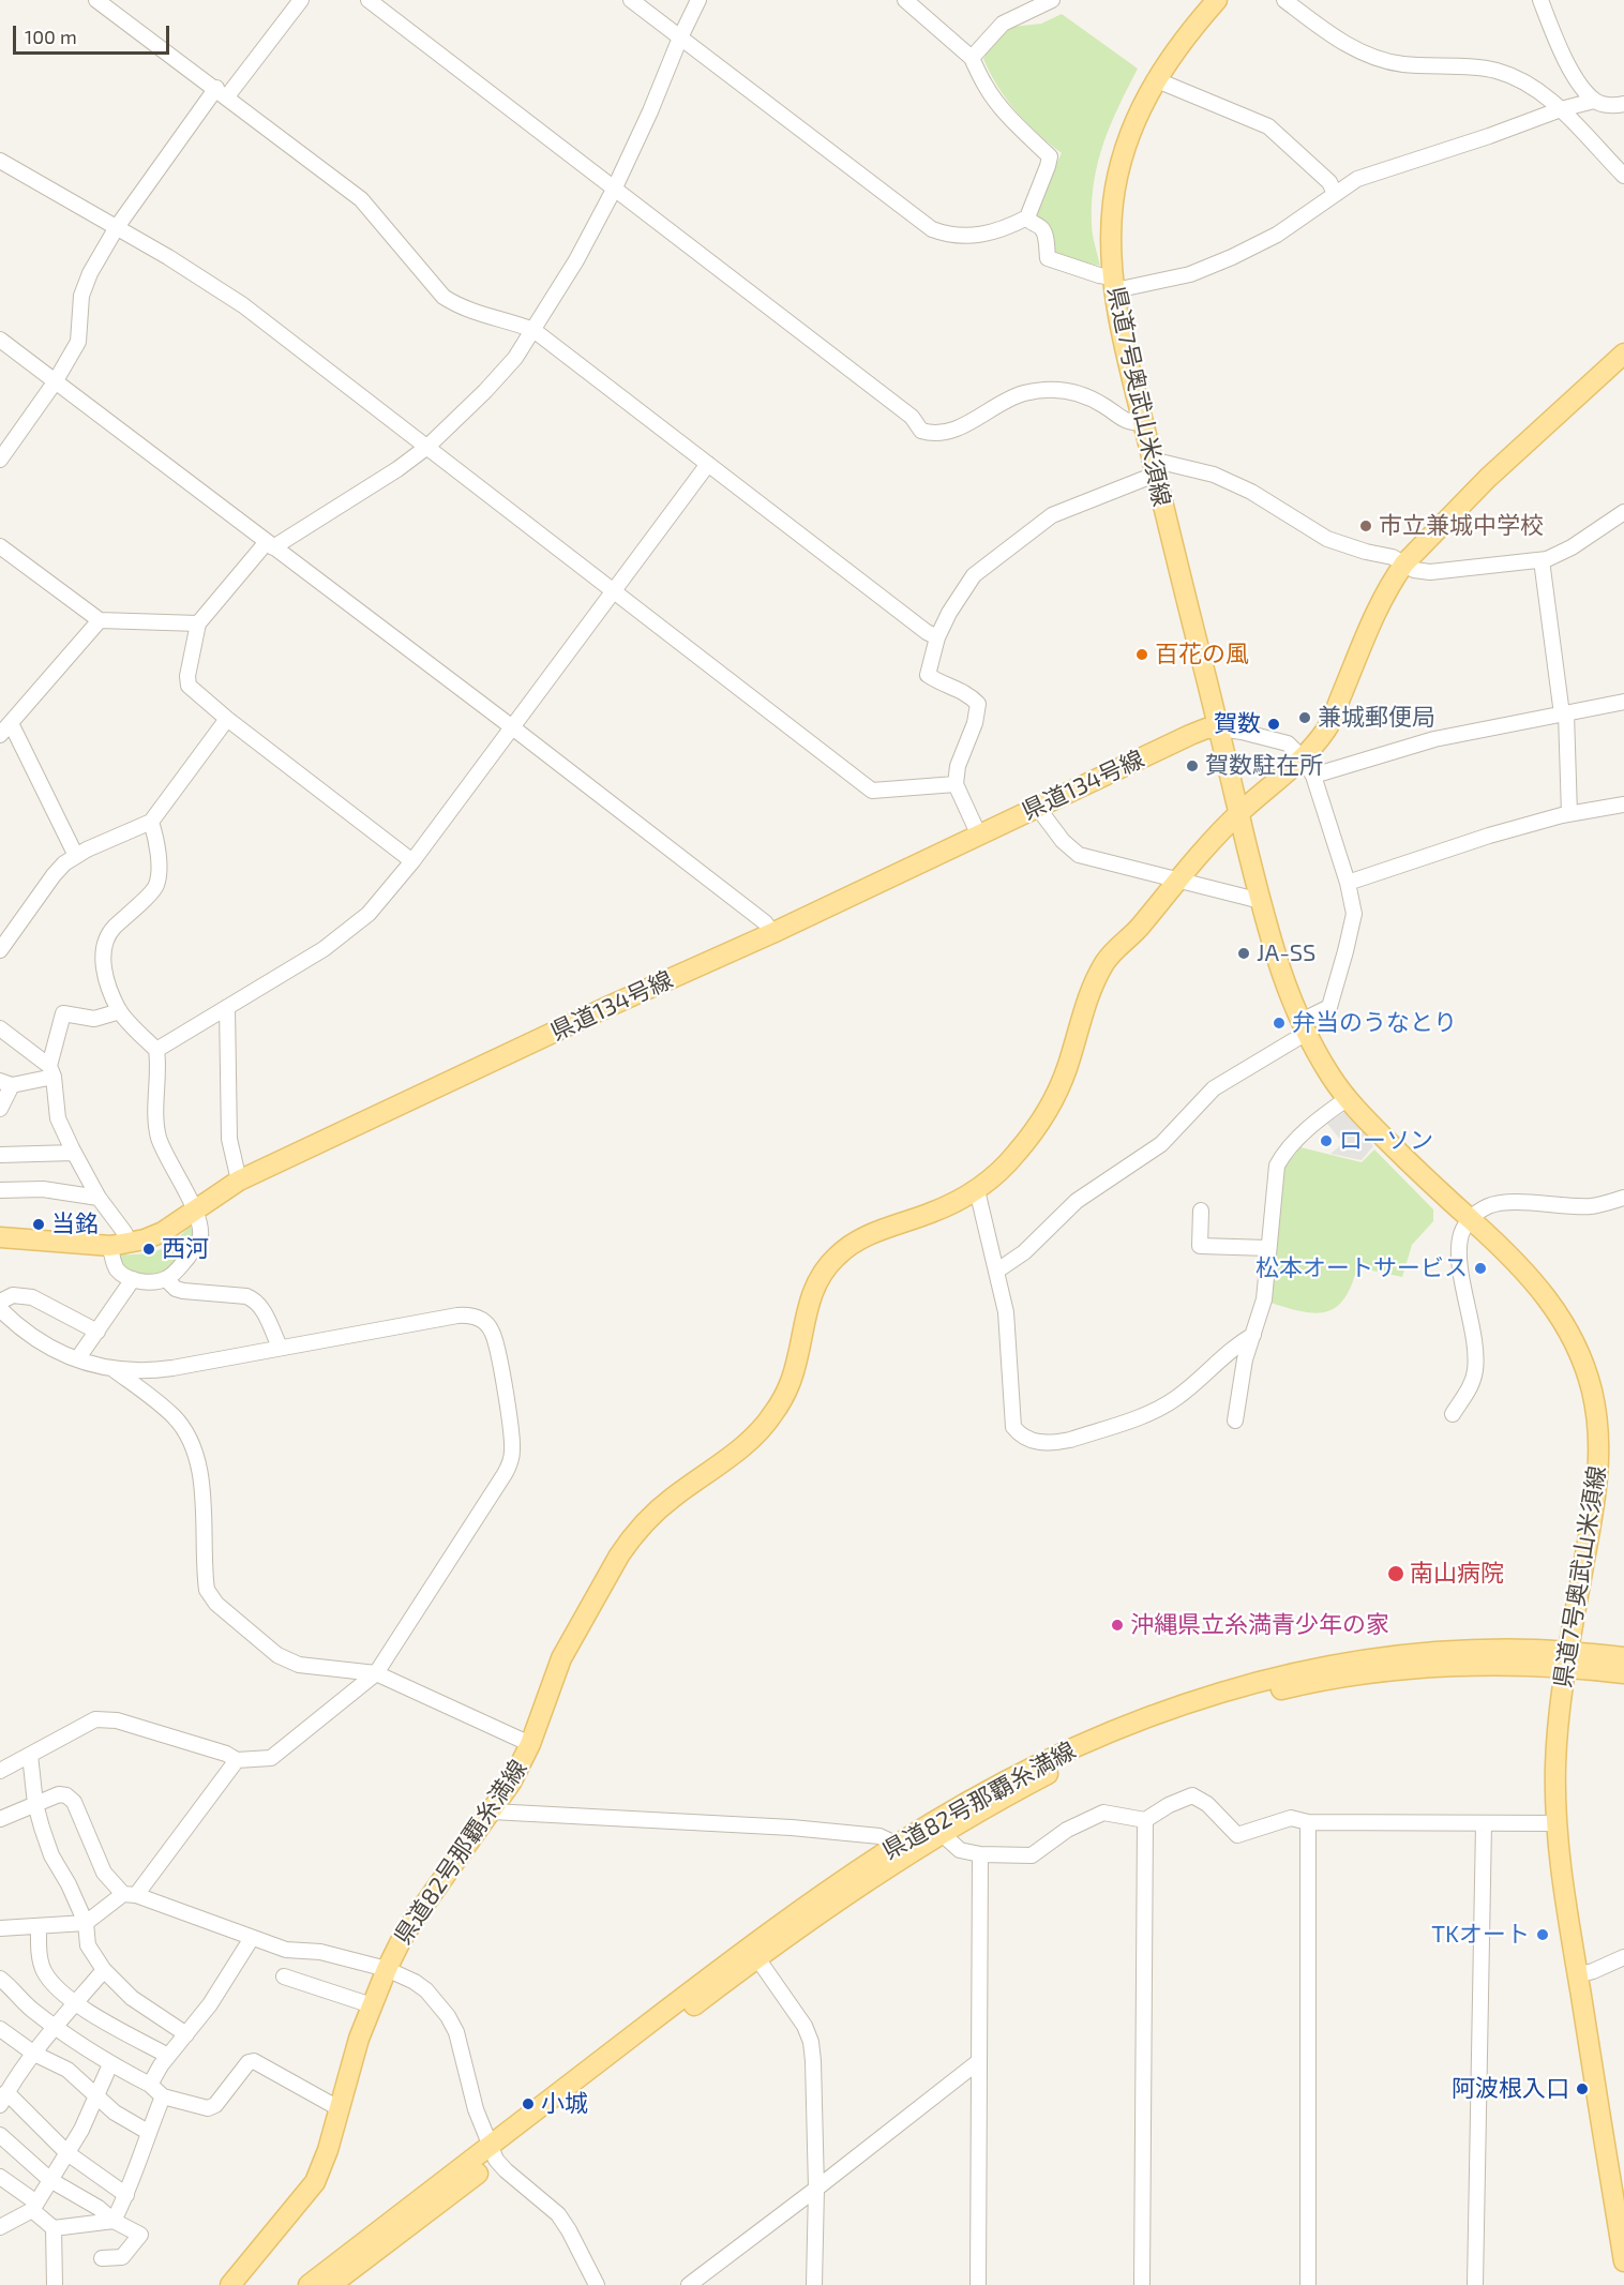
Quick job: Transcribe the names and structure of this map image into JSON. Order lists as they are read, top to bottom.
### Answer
{
  "streets": {
    "main road": ["県道7号奥武山米須線", "県道134号線", "県道82号那覇糸満線"]
  },
  "crossings": [
    ["県道7号奥武山米須線", "県道134号線"],
    ["県道7号奥武山米須線", "県道82号那覇糸満線"]
  ],
  "places": [
    "市立兼城中学校",
    "百花の風",
    "兼城郵便局",
    "賀数",
    "賀数駐在所",
    "JA-SS",
    "弁当のうなとり",
    "ローソン",
    "当銘",
    "西河",
    "松本オートサービス",
    "南山病院",
    "沖縄県立糸満青少年の家",
    "TKオート",
    "阿波根入口",
    "小城"
  ],
  "scale_bar": "100 m"
}
